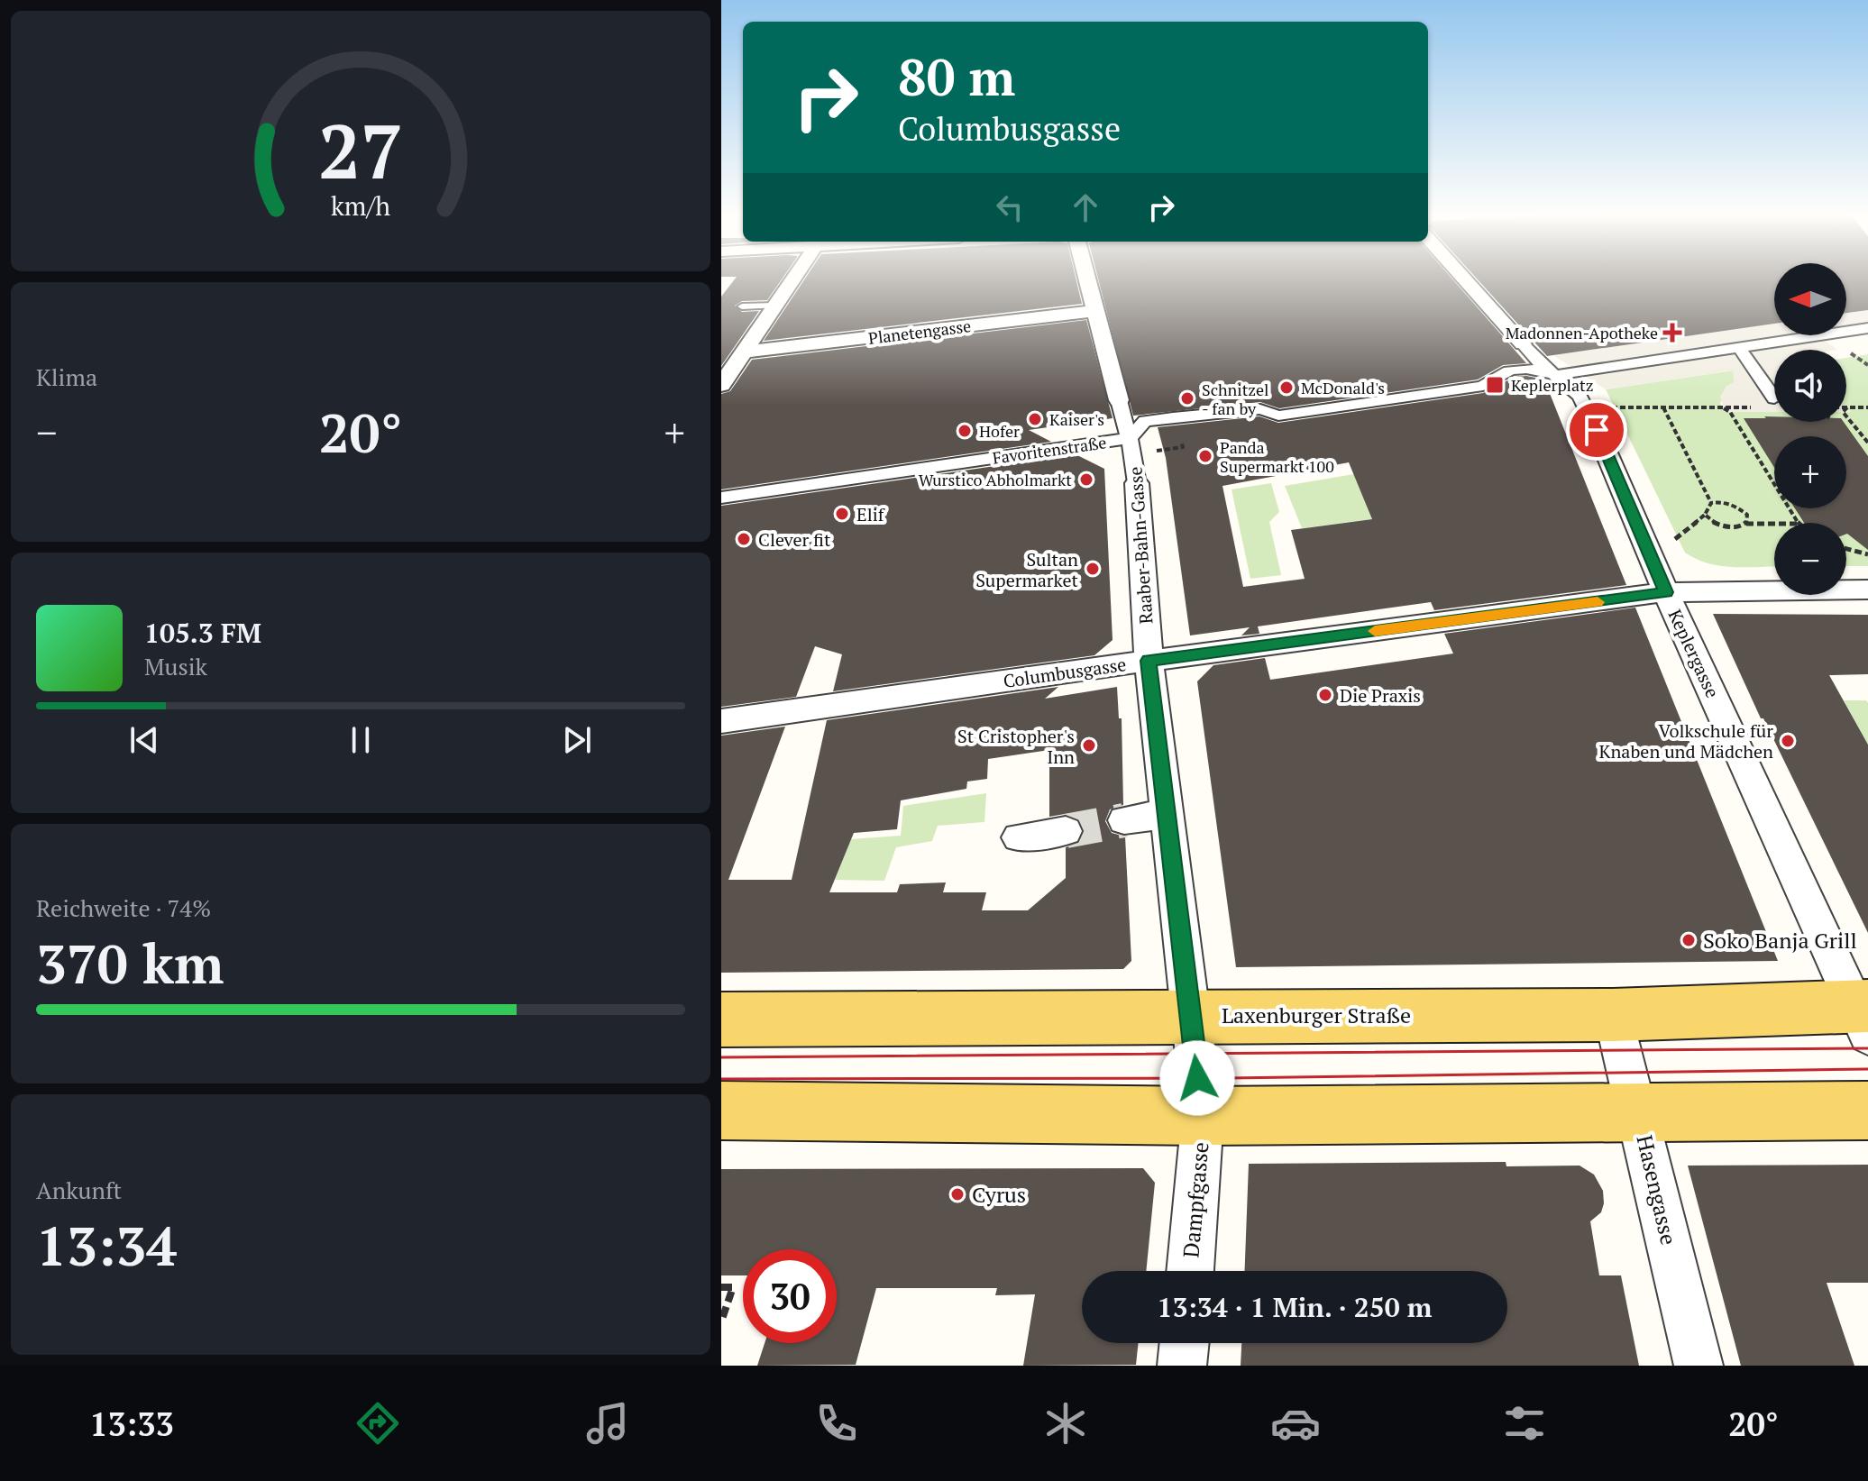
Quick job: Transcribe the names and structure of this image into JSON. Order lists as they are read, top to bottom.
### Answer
{
  "streets": {
    "main road": ["Laxenburger Straße"],
    "street": [
      "Planetengasse",
      "Favoritenstraße",
      "Raaber-Bahn-Gasse",
      "Keplergasse",
      "Columbusgasse",
      "Hasengasse",
      "Dampfgasse"
    ]
  },
  "crossings": [
    ["Planetengasse", "Raaber-Bahn-Gasse"],
    ["Favoritenstraße", "Raaber-Bahn-Gasse"],
    ["Favoritenstraße", "Keplergasse"],
    ["Raaber-Bahn-Gasse", "Columbusgasse"],
    ["Raaber-Bahn-Gasse", "Laxenburger Straße"],
    ["Raaber-Bahn-Gasse", "Dampfgasse"],
    ["Keplergasse", "Columbusgasse"],
    ["Keplergasse", "Laxenburger Straße"],
    ["Laxenburger Straße", "Hasengasse"]
  ],
  "places": {
    "health": ["Madonnen-Apotheke"],
    "transit": ["Keplerplatz"],
    "other": [
      "McDonald's",
      "Schnitzel - fan by",
      "Kaiser's",
      "Hofer",
      "Panda Supermarkt 100",
      "Wurstico Abholmarkt",
      "Elif",
      "Clever fit",
      "Sultan Supermarket",
      "Die Praxis",
      "Volkschule für Knaben und Mädchen",
      "St Cristopher's Inn",
      "Soko Banja Grill",
      "Cyrus"
    ]
  },
  "north": "left",
  "page": {
    "turn": ["80 m", "Columbusgasse"],
    "map_buttons": ["+", "−"],
    "tile": [
      "Klima",
      ["Reichweite · 74%", "370 km"],
      ["Ankunft", "13:34"]
    ],
    "heat": ["−", "20°", "+"],
    "song": ["105.3 FM", "Musik"],
    "limit": "30",
    "trip": "13:34 · 1 Min. · 250 m",
    "tabs": ["13:33", "20°"],
    "gauge": ["27", "km/h"]
  }
}
